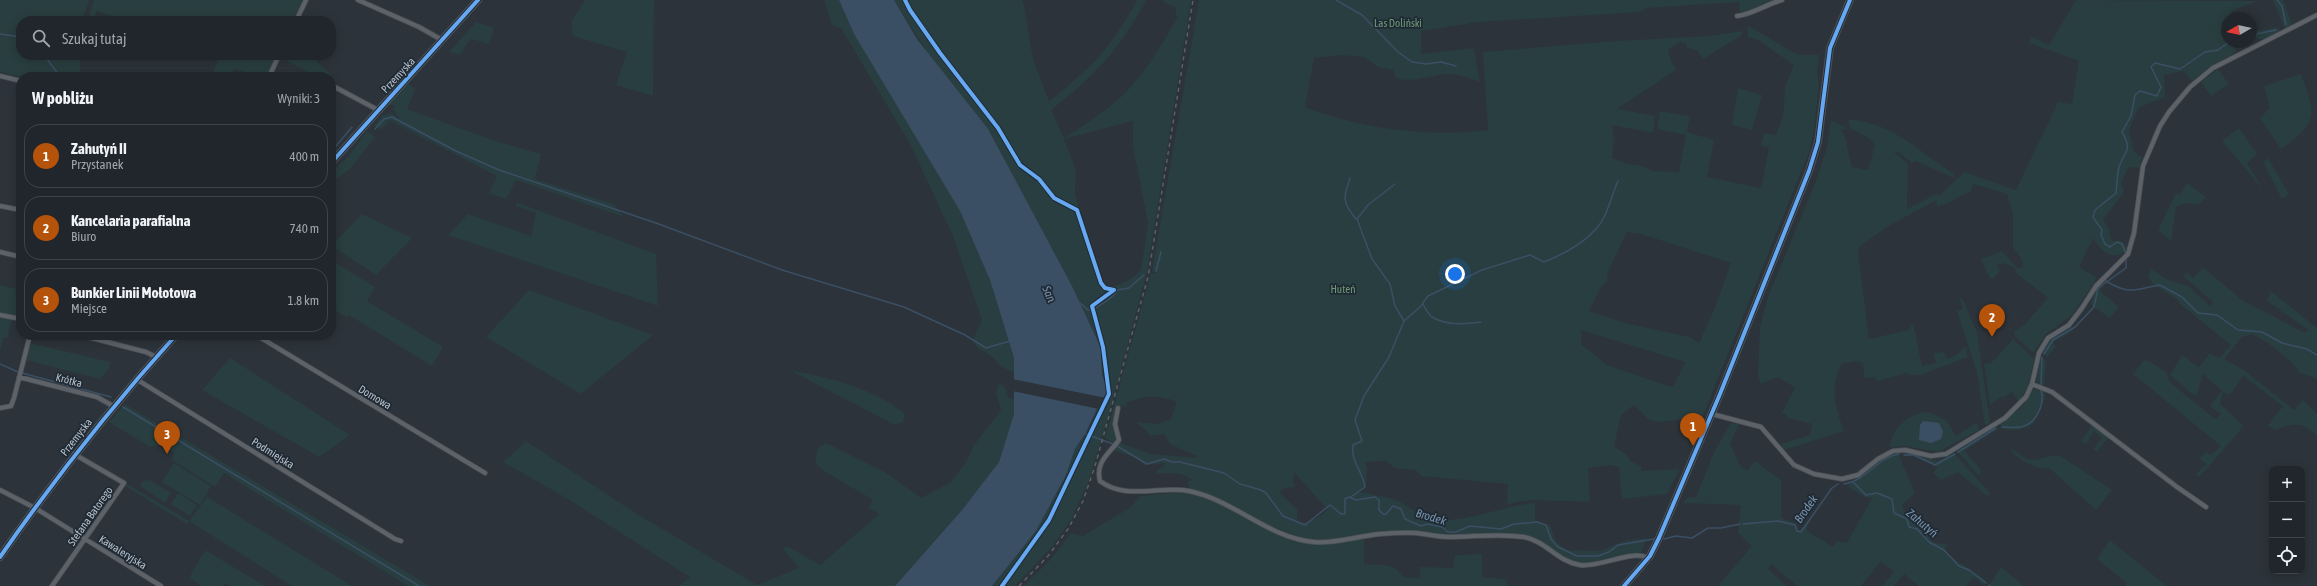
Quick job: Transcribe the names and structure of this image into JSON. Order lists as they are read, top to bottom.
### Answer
{
  "streets": {
    "main road": ["Przemyska"],
    "street": [
      "Krótka",
      "Domowa",
      "Podmiejska",
      "Stefana Batorego",
      "Kawaleryjska"
    ]
  },
  "crossings": [
    ["Przemyska", "Krótka"],
    ["Przemyska", "Podmiejska"],
    ["Przemyska", "Stefana Batorego"],
    ["Przemyska", "Kawaleryjska"],
    ["Stefana Batorego", "Kawaleryjska"]
  ],
  "water": ["San", "Brodek", "Zahutyń"],
  "parks": ["Las Doliński", "Huteń"],
  "north": "left",
  "page": {
    "search": "Szukaj tutaj",
    "heading": ["W pobliżu", "Wyniki: 3"],
    "list": [
      {
        "mark": "1",
        "name": "Zahutyń II",
        "note": "Przystanek",
        "value": "400 m"
      },
      {
        "mark": "2",
        "name": "Kancelaria parafialna",
        "note": "Biuro",
        "value": "740 m"
      },
      {
        "mark": "3",
        "name": "Bunkier Linii Mołotowa",
        "note": "Miejsce",
        "value": "1.8 km"
      }
    ],
    "pins": ["2", "1", "3"],
    "map_buttons": ["+", "−"]
  }
}
